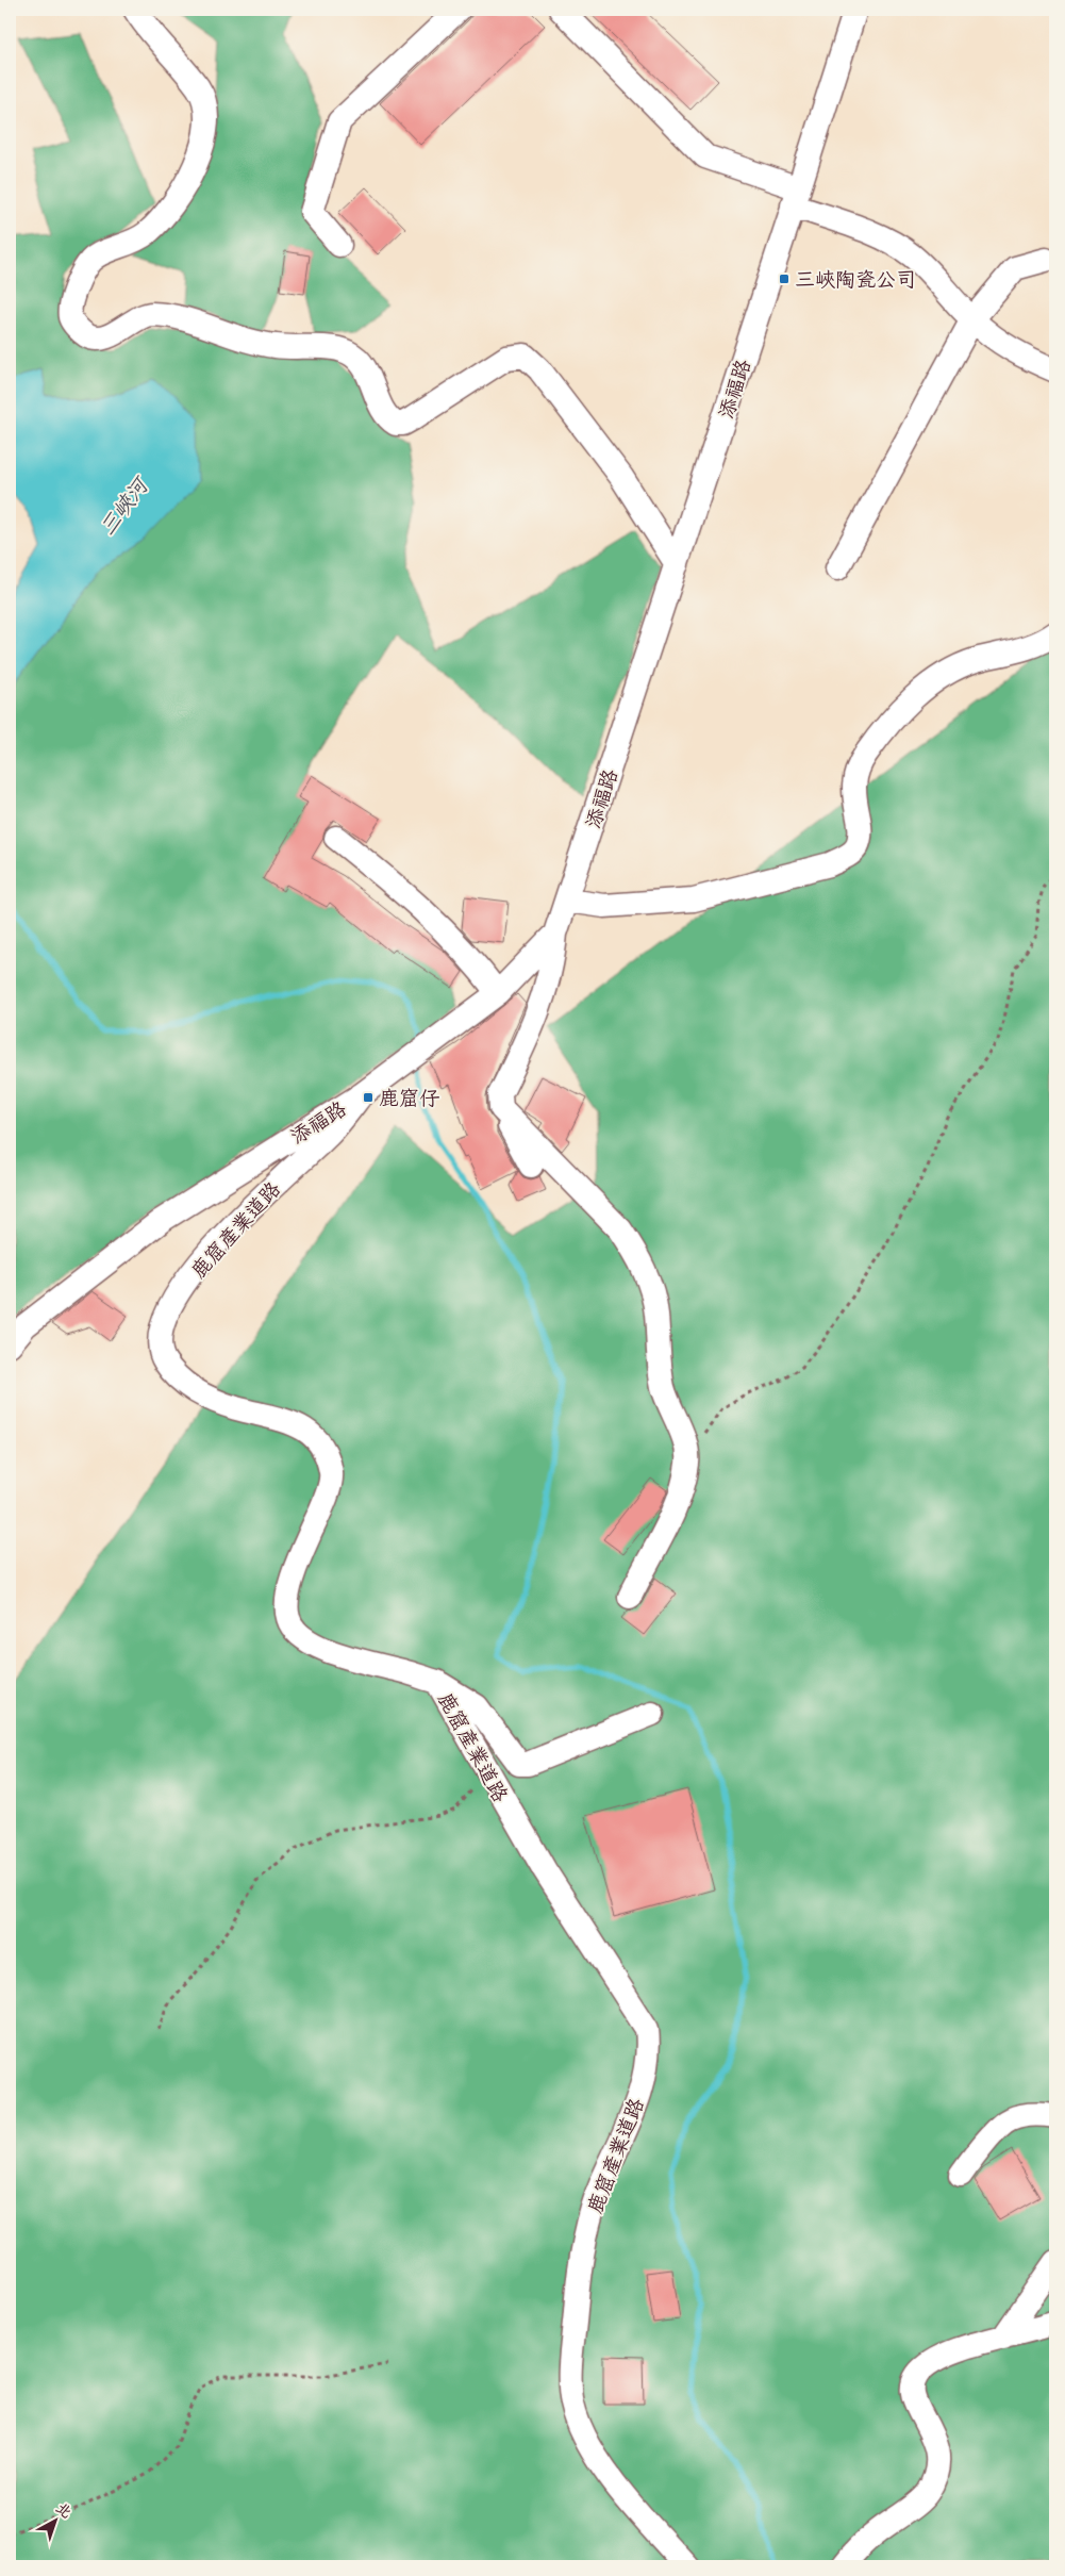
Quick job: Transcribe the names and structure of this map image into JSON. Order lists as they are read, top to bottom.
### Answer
{
  "streets": {
    "street": ["添福路", "鹿窟產業道路"]
  },
  "crossings": [
    ["添福路", "鹿窟產業道路"]
  ],
  "water": ["三峽河"],
  "places": {
    "transit": ["三峽陶瓷公司", "鹿窟仔"]
  },
  "north": "top right"
}
